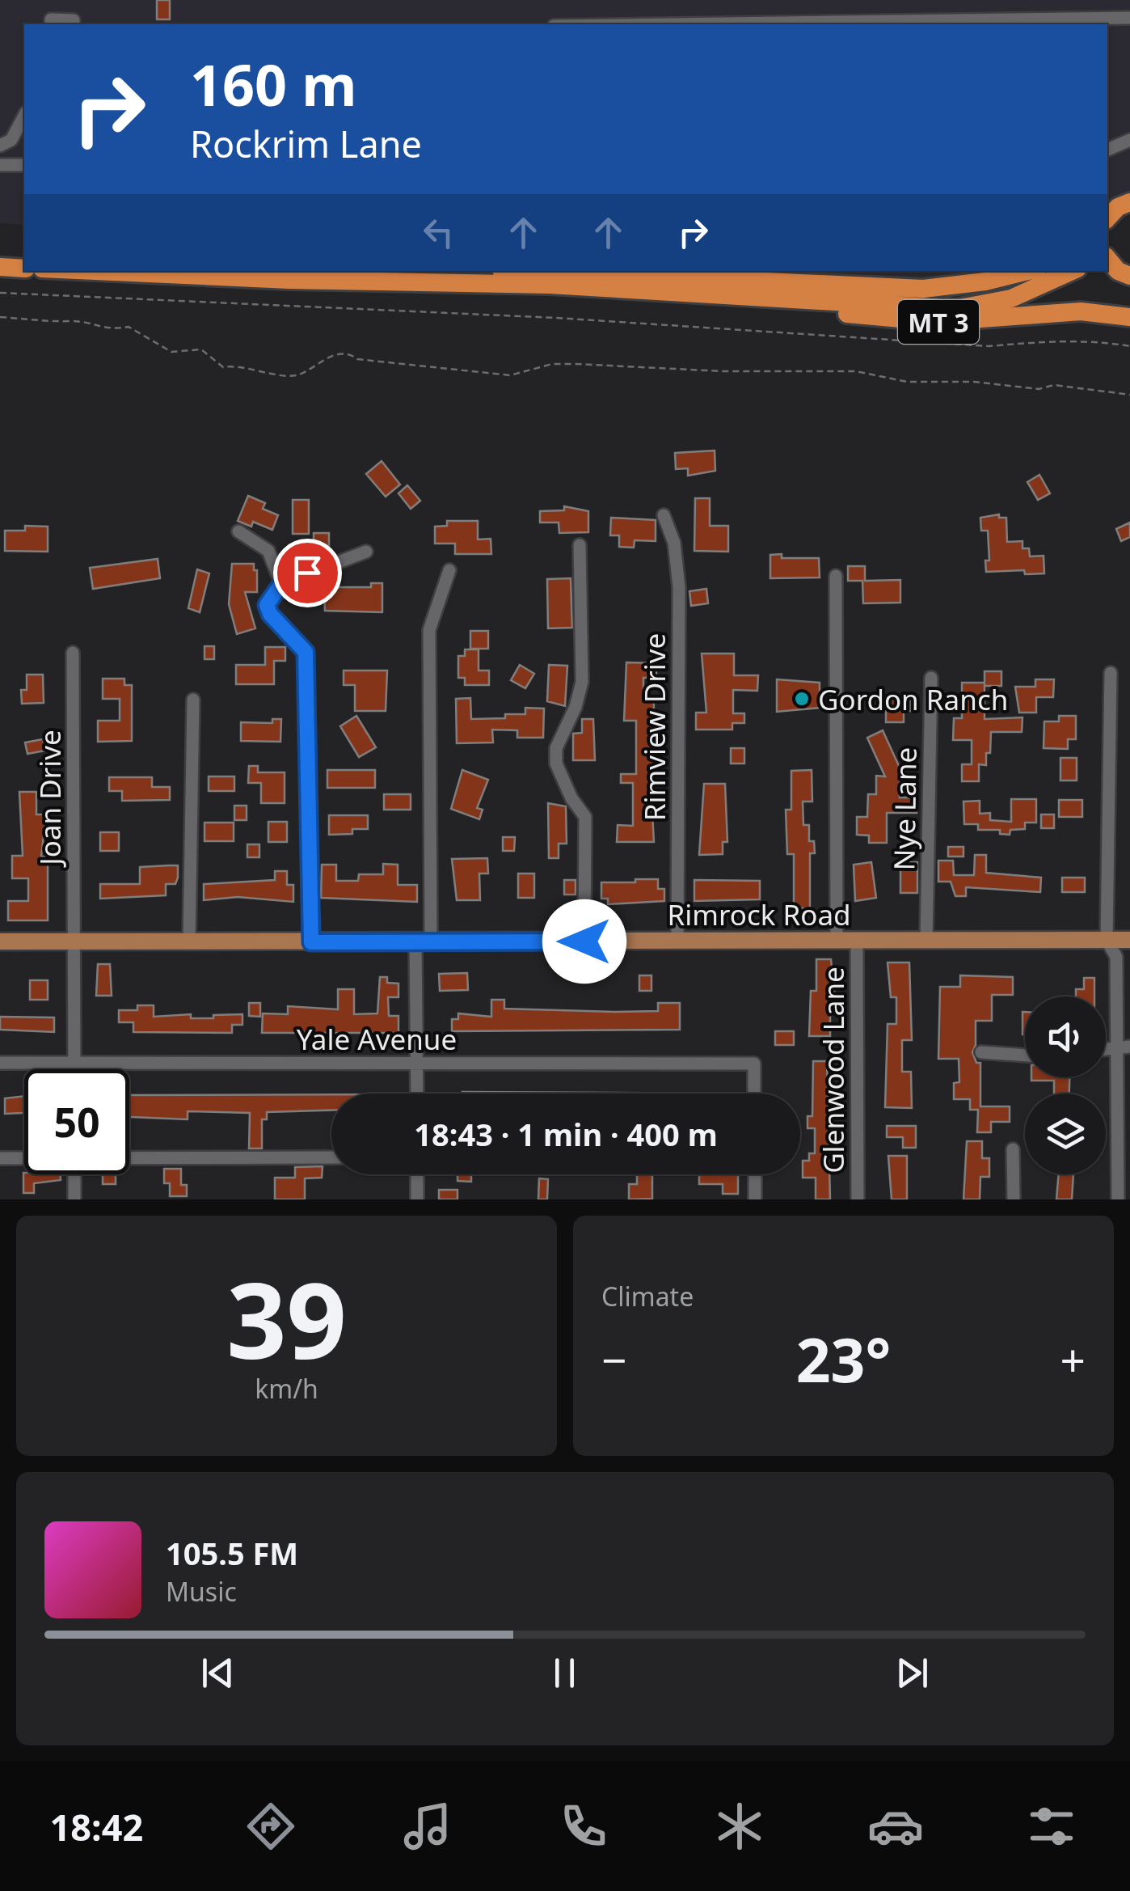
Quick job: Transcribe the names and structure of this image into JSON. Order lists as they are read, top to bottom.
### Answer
{
  "streets": {
    "highway": ["MT 3"],
    "main road": ["Rimrock Road"],
    "street": [
      "Rimview Drive",
      "Joan Drive",
      "Nye Lane",
      "Yale Avenue",
      "Glenwood Lane"
    ]
  },
  "crossings": [
    ["Rimview Drive", "Rimrock Road"],
    ["Joan Drive", "Rimrock Road"],
    ["Joan Drive", "Yale Avenue"],
    ["Nye Lane", "Rimrock Road"],
    ["Rimrock Road", "Glenwood Lane"]
  ],
  "places": ["Gordon Ranch"],
  "page": {
    "turn": ["160 m", "Rockrim Lane"],
    "limit": "50",
    "trip": "18:43 · 1 min · 400 m",
    "tile": [
      ["39", "km/h"],
      "Climate"
    ],
    "heat": ["−", "23°", "+"],
    "song": ["105.5 FM", "Music"],
    "tabs": "18:42"
  }
}
